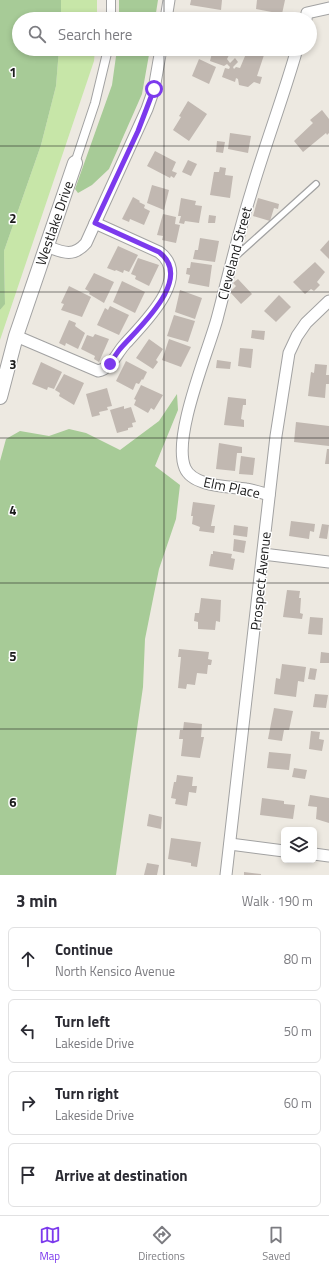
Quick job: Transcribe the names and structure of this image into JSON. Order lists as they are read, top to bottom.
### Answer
{
  "streets": {
    "street": [
      "Westlake Drive",
      "Cleveland Street",
      "Elm Place",
      "Prospect Avenue"
    ]
  },
  "crossings": [
    ["Cleveland Street", "Elm Place"],
    ["Elm Place", "Prospect Avenue"]
  ],
  "page": {
    "search": "Search here",
    "heading": ["3 min", "Walk · 190 m"],
    "list": [
      ["Continue", "North Kensico Avenue", "80 m"],
      ["Turn left", "Lakeside Drive", "50 m"],
      ["Turn right", "Lakeside Drive", "60 m"],
      "Arrive at destination"
    ],
    "nav": ["Map", "Directions", "Saved"]
  },
  "grid": {
    "rows": [
      "1",
      "2",
      "3",
      "4",
      "5",
      "6"
    ]
  }
}
